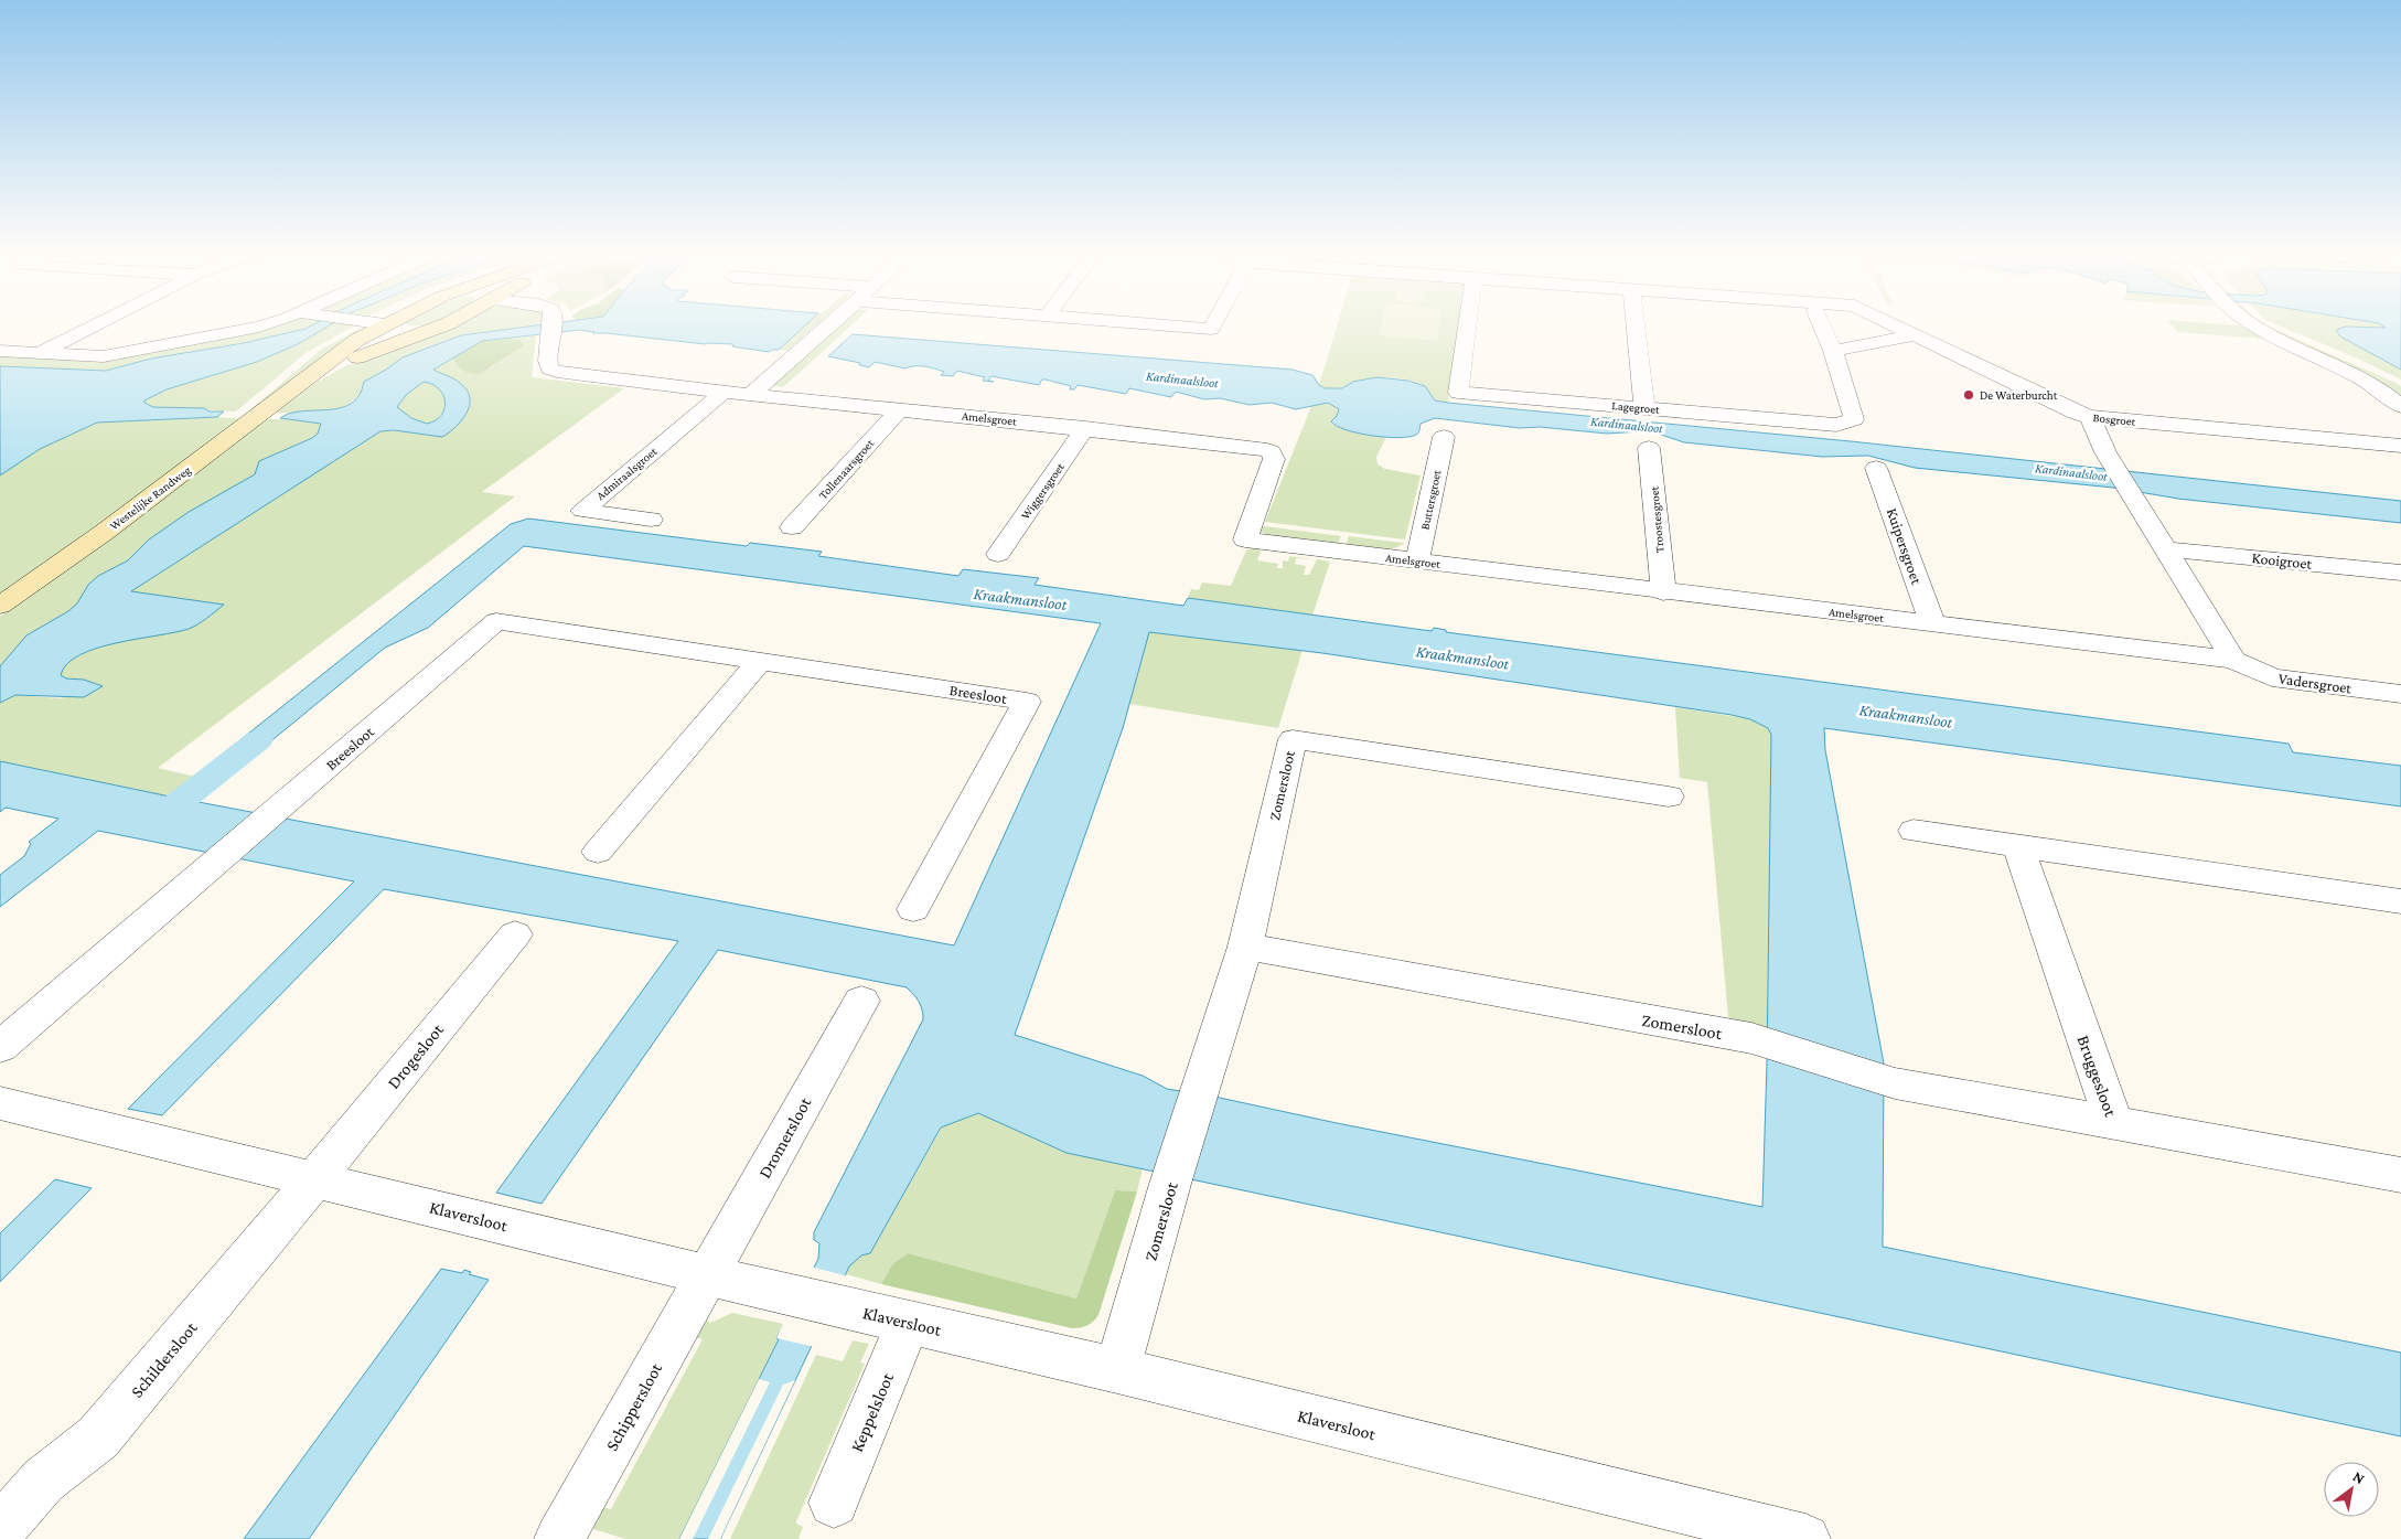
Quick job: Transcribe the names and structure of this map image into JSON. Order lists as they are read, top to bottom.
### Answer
{
  "streets": {
    "street": [
      "Lagegroet",
      "Amelsgroet",
      "Bosgroet",
      "Tollenaarsgroet",
      "Admiraalsgroet",
      "Wiggersgroet",
      "Westelijke Randweg",
      "Buttersgroet",
      "Troostesgroet",
      "Kuipersgroet",
      "Kooigroet",
      "Vadersgroet",
      "Breesloot",
      "Zomersloot",
      "Drogesloot",
      "Bruggesloot",
      "Dromersloot",
      "Klaversloot",
      "Schildersloot",
      "Schippersloot",
      "Keppelsloot"
    ]
  },
  "crossings": [
    ["Amelsgroet", "Tollenaarsgroet"],
    ["Amelsgroet", "Admiraalsgroet"],
    ["Amelsgroet", "Wiggersgroet"],
    ["Amelsgroet", "Buttersgroet"],
    ["Amelsgroet", "Troostesgroet"],
    ["Amelsgroet", "Kuipersgroet"],
    ["Amelsgroet", "Vadersgroet"],
    ["Zomersloot", "Bruggesloot"],
    ["Zomersloot", "Klaversloot"],
    ["Drogesloot", "Klaversloot"],
    ["Drogesloot", "Schildersloot"],
    ["Dromersloot", "Klaversloot"],
    ["Dromersloot", "Schippersloot"],
    ["Klaversloot", "Schildersloot"],
    ["Klaversloot", "Schippersloot"],
    ["Klaversloot", "Keppelsloot"]
  ],
  "water": ["Kardinaalsloot", "Kraakmansloot"],
  "places": ["De Waterburcht"],
  "north": "top right"
}
